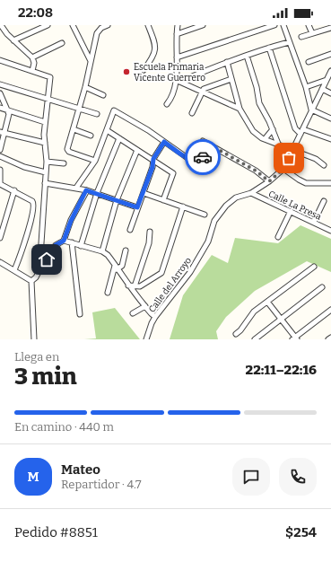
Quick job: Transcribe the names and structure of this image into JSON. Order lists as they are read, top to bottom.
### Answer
{
  "streets": {
    "street": ["Calle La Presa", "Calle del Arroyo"]
  },
  "crossings": [
    ["Calle La Presa", "Calle del Arroyo"]
  ],
  "places": ["Escuela Primaria Vicente Guerrero"],
  "page": {
    "status": "22:08",
    "heading": ["3 min", "Llega en", "22:11–22:16"],
    "panel": [
      "Mateo",
      "Repartidor · 4.7",
      "Pedido #8851",
      "$254"
    ],
    "bar": "En camino · 440 m",
    "round": "M"
  }
}
